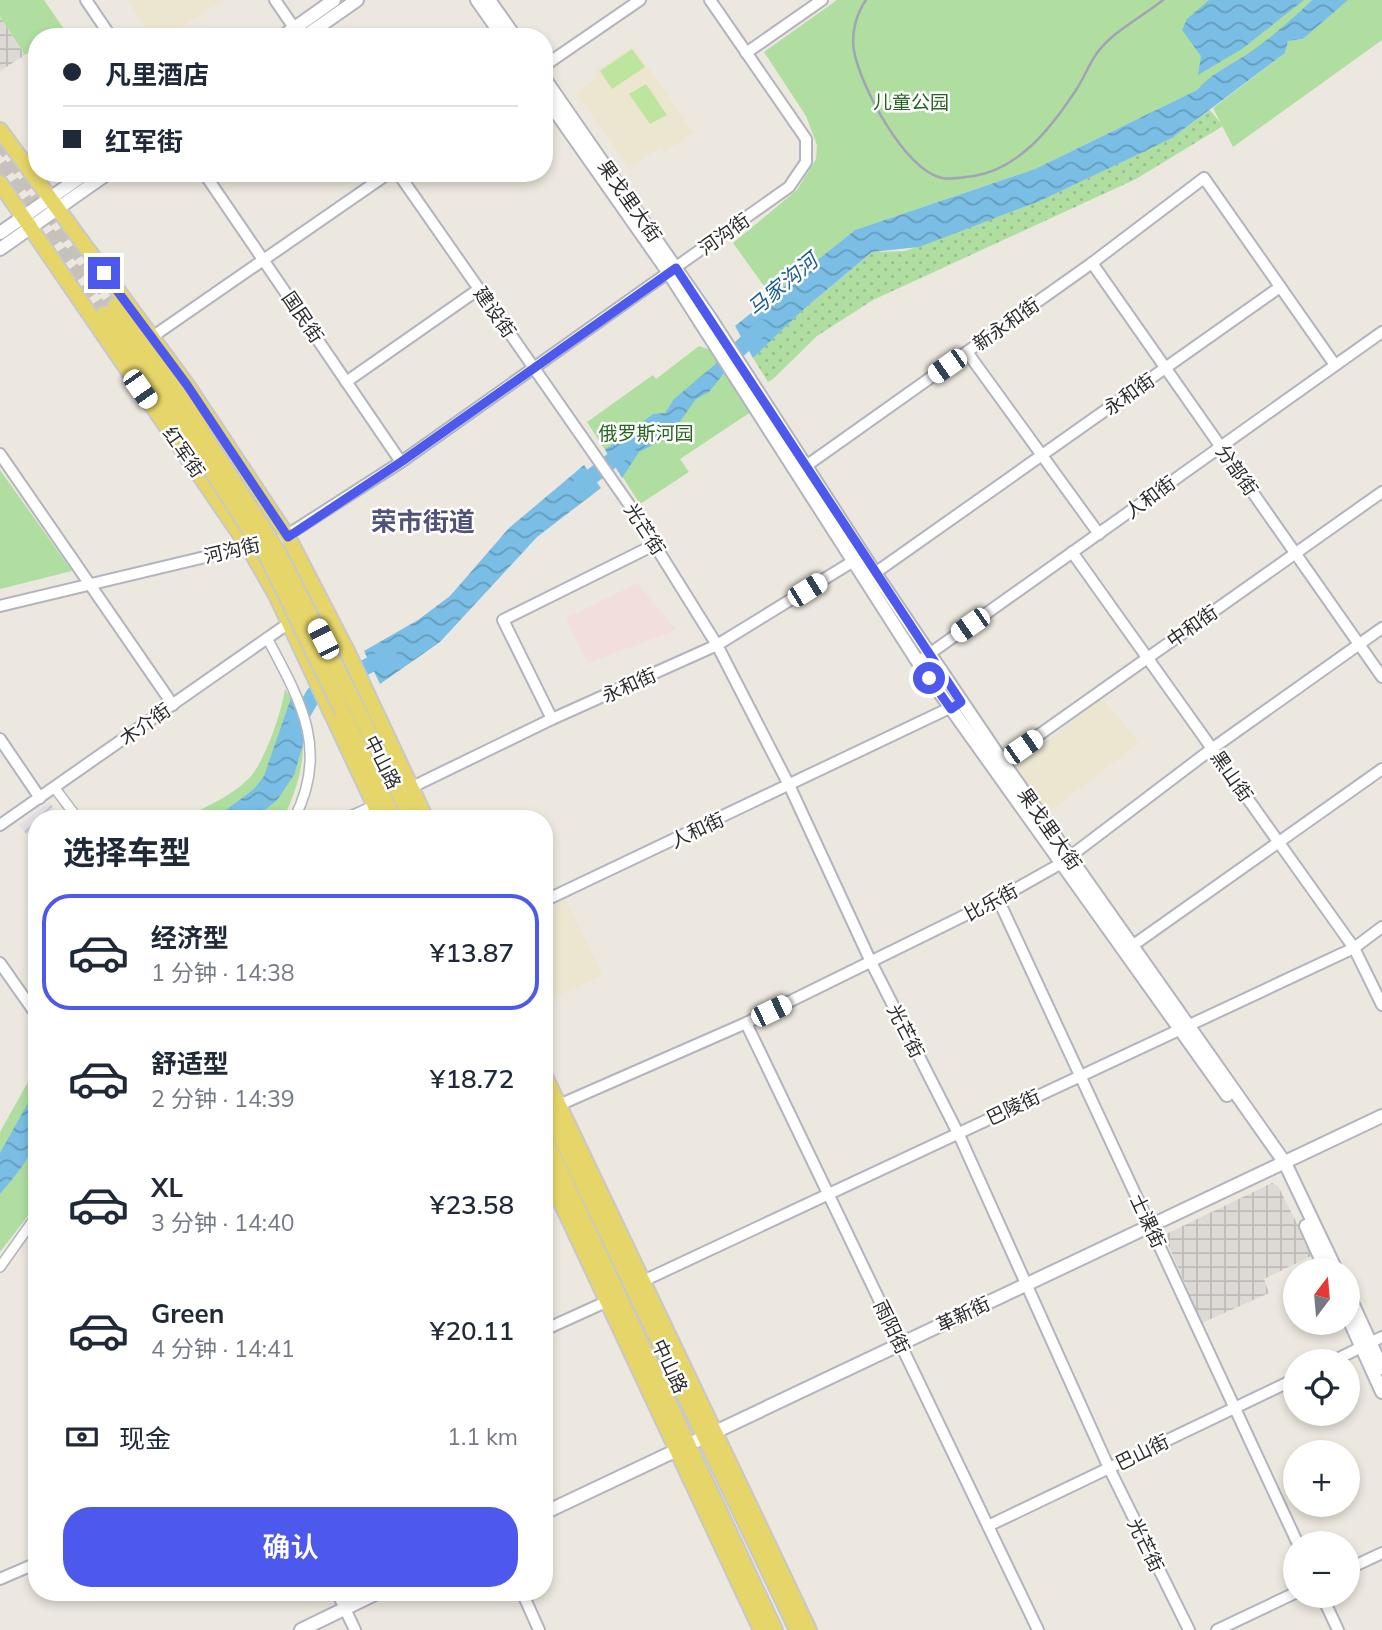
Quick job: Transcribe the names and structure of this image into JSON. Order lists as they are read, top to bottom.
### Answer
{
  "streets": {
    "main road": [
      "果戈里大街",
      "红军街",
      "中山路",
      "革新街"
    ],
    "street": [
      "河沟街",
      "建设街",
      "国民街",
      "新永和街",
      "永和街",
      "分部街",
      "人和街",
      "光芒街",
      "中和街",
      "木介街",
      "黑山街",
      "比乐街",
      "巴陵街",
      "士课街",
      "雨阳街",
      "巴山街"
    ]
  },
  "crossings": [
    ["果戈里大街", "河沟街"],
    ["果戈里大街", "新永和街"],
    ["果戈里大街", "永和街"],
    ["果戈里大街", "人和街"],
    ["果戈里大街", "中和街"],
    ["果戈里大街", "比乐街"],
    ["果戈里大街", "巴陵街"],
    ["果戈里大街", "革新街"],
    ["河沟街", "建设街"],
    ["河沟街", "国民街"],
    ["河沟街", "红军街"],
    ["建设街", "光芒街"],
    ["新永和街", "永和街"],
    ["新永和街", "分部街"],
    ["永和街", "分部街"],
    ["永和街", "光芒街"],
    ["永和街", "中山路"],
    ["红军街", "木介街"],
    ["红军街", "中山路"],
    ["分部街", "人和街"],
    ["分部街", "中和街"],
    ["分部街", "比乐街"],
    ["人和街", "光芒街"],
    ["人和街", "黑山街"],
    ["光芒街", "比乐街"],
    ["光芒街", "巴陵街"],
    ["光芒街", "革新街"],
    ["光芒街", "巴山街"],
    ["中和街", "黑山街"],
    ["中山路", "革新街"],
    ["黑山街", "比乐街"],
    ["黑山街", "巴陵街"],
    ["比乐街", "士课街"],
    ["比乐街", "雨阳街"],
    ["巴陵街", "士课街"],
    ["巴陵街", "雨阳街"],
    ["士课街", "革新街"],
    ["士课街", "巴山街"],
    ["革新街", "雨阳街"],
    ["雨阳街", "巴山街"]
  ],
  "districts": ["荣市街道"],
  "water": ["马家沟河"],
  "parks": ["儿童公园", "俄罗斯河园"],
  "north": "top",
  "page": {
    "banner": ["凡里酒店", "红军街"],
    "heading": "选择车型",
    "list": [
      {
        "name": "经济型",
        "note": "1 分钟 · 14:38",
        "value": "¥13.87"
      },
      {
        "name": "舒适型",
        "note": "2 分钟 · 14:39",
        "value": "¥18.72"
      },
      {
        "name": "XL",
        "note": "3 分钟 · 14:40",
        "value": "¥23.58"
      },
      {
        "name": "Green",
        "note": "4 分钟 · 14:41",
        "value": "¥20.11"
      }
    ],
    "map_buttons": ["+", "−"],
    "pay": ["现金", "1.1 km"],
    "buttons": "确认"
  }
}
